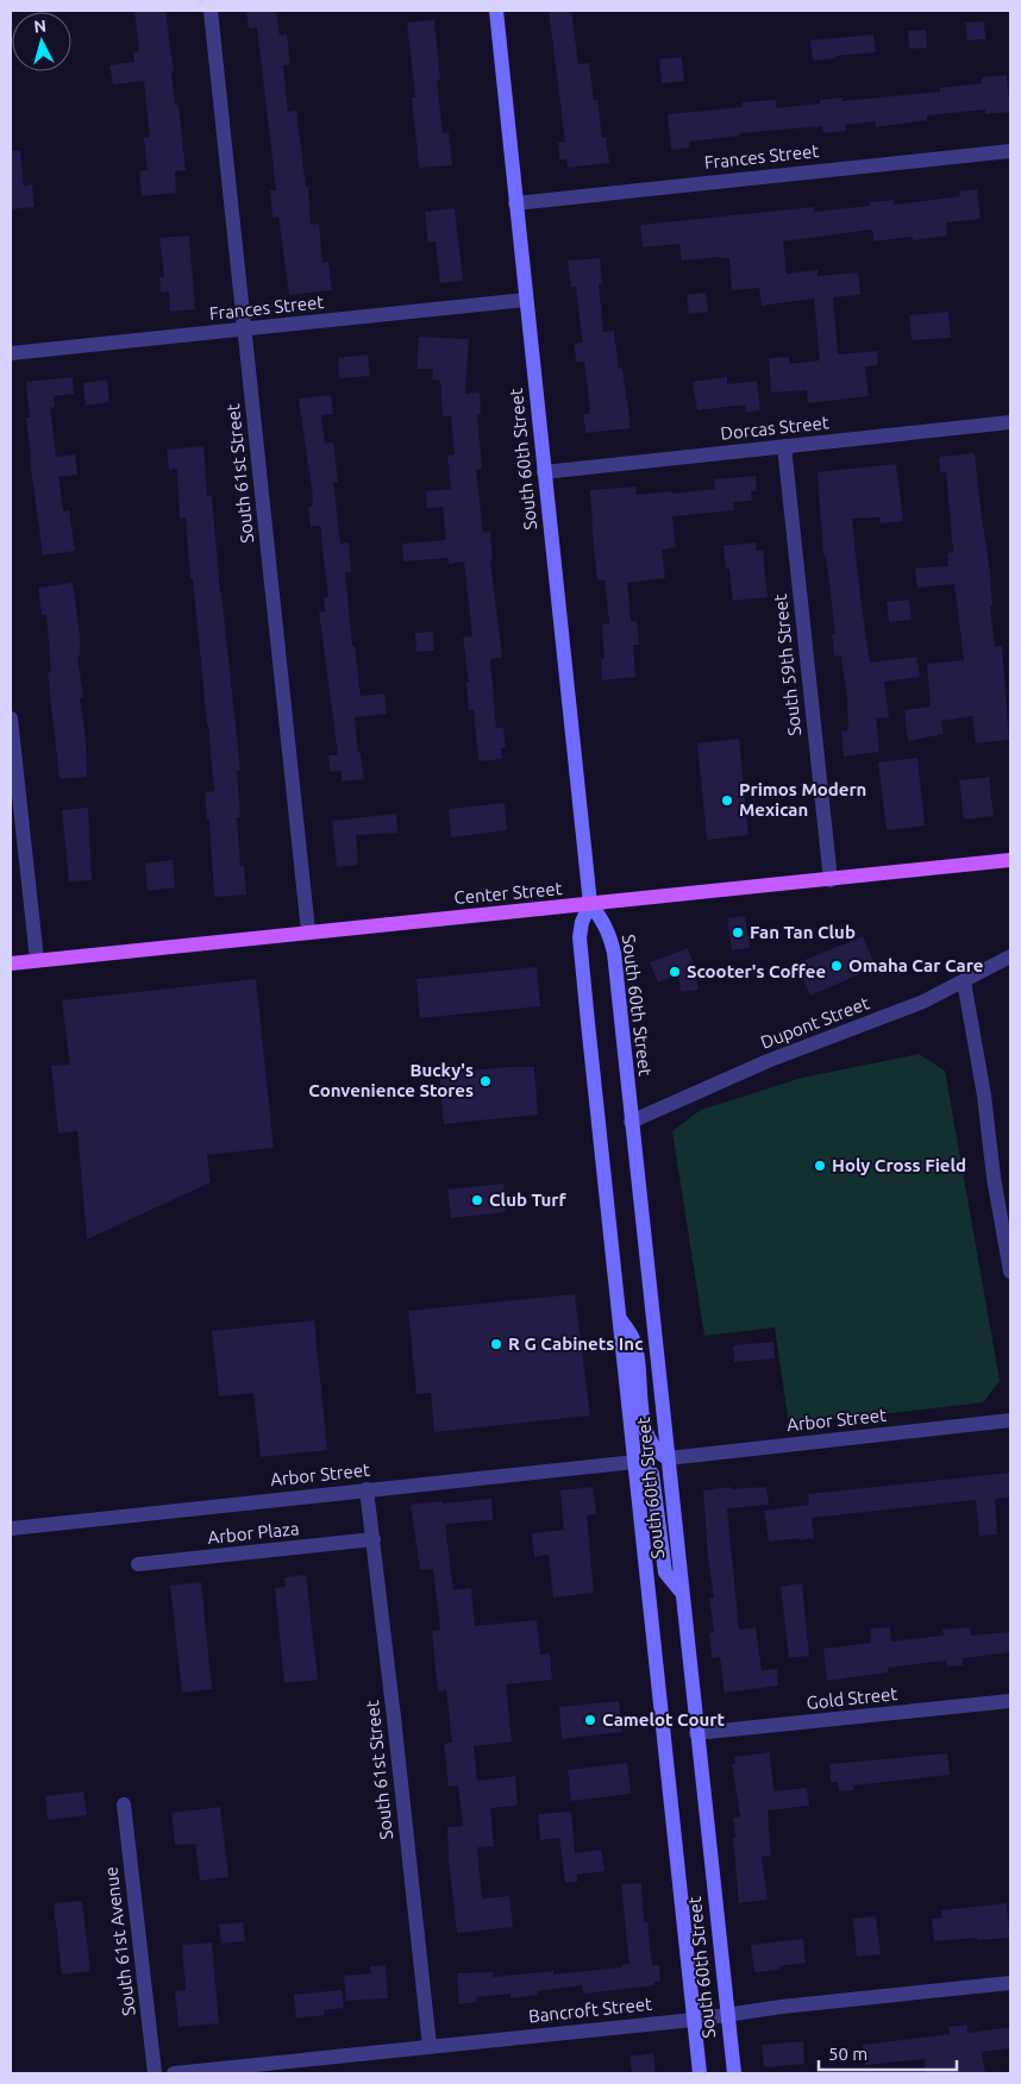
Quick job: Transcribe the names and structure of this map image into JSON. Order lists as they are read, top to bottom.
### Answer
{
  "streets": {
    "main road": ["South 60th Street", "Center Street"],
    "street": [
      "Frances Street",
      "Dorcas Street",
      "South 61st Street",
      "South 59th Street",
      "Dupont Street",
      "Arbor Street",
      "Arbor Plaza",
      "Gold Street",
      "South 61st Avenue",
      "Bancroft Street"
    ]
  },
  "crossings": [
    ["Frances Street", "South 60th Street"],
    ["Frances Street", "South 61st Street"],
    ["Dorcas Street", "South 60th Street"],
    ["Dorcas Street", "South 59th Street"],
    ["South 60th Street", "Center Street"],
    ["South 60th Street", "Dupont Street"],
    ["South 60th Street", "Arbor Street"],
    ["South 60th Street", "Gold Street"],
    ["South 60th Street", "Bancroft Street"],
    ["South 61st Street", "Center Street"],
    ["South 61st Street", "Arbor Street"],
    ["South 61st Street", "Arbor Plaza"],
    ["South 61st Street", "Bancroft Street"],
    ["South 59th Street", "Center Street"]
  ],
  "places": [
    "Primos Modern Mexican",
    "Fan Tan Club",
    "Omaha Car Care",
    "Scooter's Coffee",
    "Bucky's Convenience Stores",
    "Holy Cross Field",
    "Club Turf",
    "R G Cabinets Inc",
    "Camelot Court"
  ],
  "scale_bar": "50 m",
  "north": "top"
}
